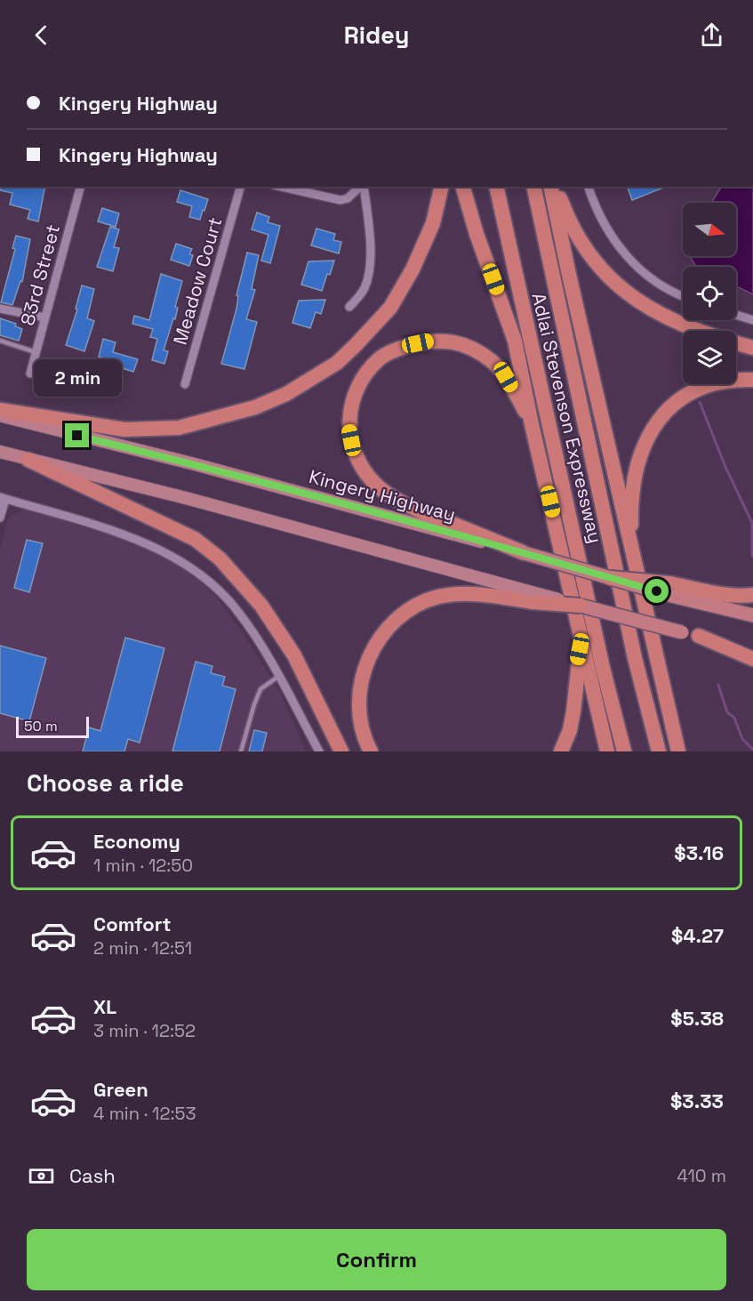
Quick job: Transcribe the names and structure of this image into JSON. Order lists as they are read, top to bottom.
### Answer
{
  "streets": {
    "highway": ["Adlai Stevenson Expressway", "Kingery Highway"],
    "street": ["83rd Street", "Meadow Court"]
  },
  "scale_bar": "50 m",
  "north": "right",
  "page": {
    "header": "Ridey",
    "banner": ["Kingery Highway", "Kingery Highway"],
    "bubble": "2 min",
    "scale": "50 m",
    "heading": "Choose a ride",
    "list": [
      {
        "name": "Economy",
        "note": "1 min · 12:50",
        "value": "$3.16"
      },
      {
        "name": "Comfort",
        "note": "2 min · 12:51",
        "value": "$4.27"
      },
      {
        "name": "XL",
        "note": "3 min · 12:52",
        "value": "$5.38"
      },
      {
        "name": "Green",
        "note": "4 min · 12:53",
        "value": "$3.33"
      }
    ],
    "pay": ["Cash", "410 m"],
    "buttons": "Confirm"
  }
}
